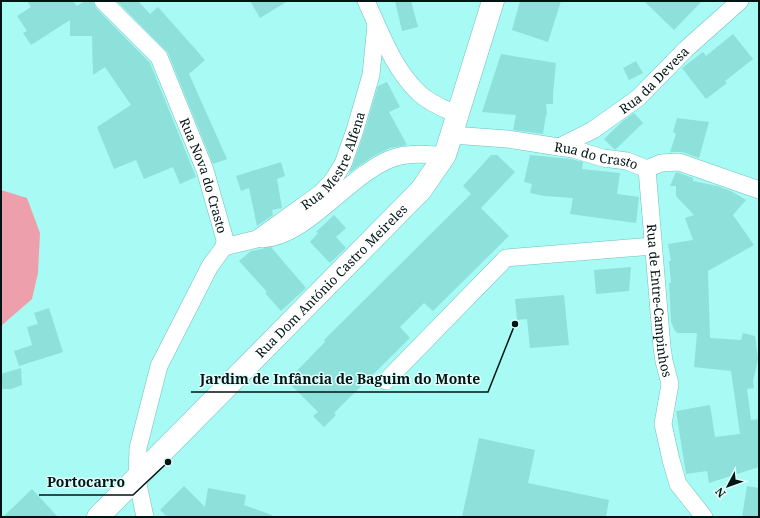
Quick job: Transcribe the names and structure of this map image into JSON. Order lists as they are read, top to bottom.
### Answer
{
  "streets": {
    "main road": ["Rua Dom António Castro Meireles"],
    "street": [
      "Rua da Devesa",
      "Rua do Crasto",
      "Rua Mestre Alfena",
      "Rua Nova do Crasto",
      "Rua de Entre-Campinhos"
    ]
  },
  "crossings": [
    ["Rua da Devesa", "Rua do Crasto"],
    ["Rua do Crasto", "Rua Mestre Alfena"],
    ["Rua do Crasto", "Rua Dom António Castro Meireles"],
    ["Rua do Crasto", "Rua de Entre-Campinhos"],
    ["Rua Mestre Alfena", "Rua Nova do Crasto"],
    ["Rua Nova do Crasto", "Rua Dom António Castro Meireles"]
  ],
  "places": ["Jardim de Infância de Baguim do Monte", "Portocarro"],
  "north": "bottom left"
}
